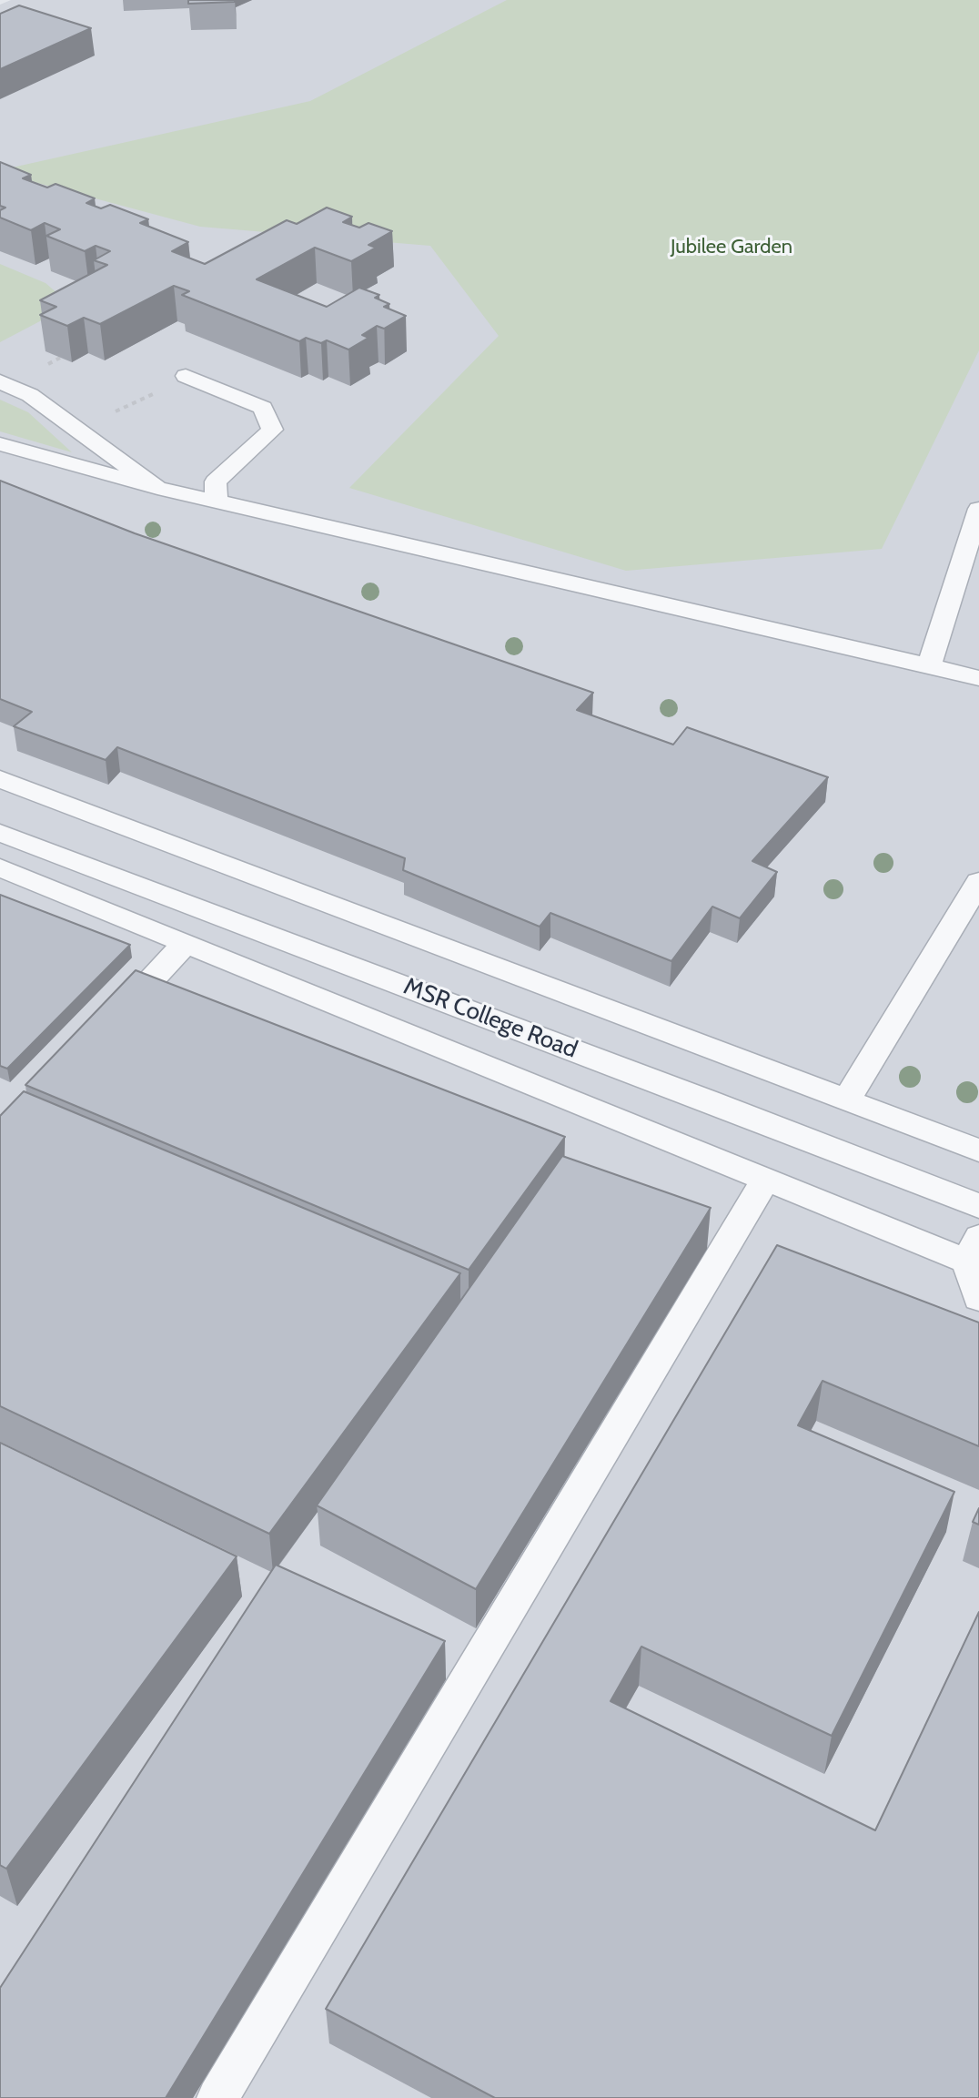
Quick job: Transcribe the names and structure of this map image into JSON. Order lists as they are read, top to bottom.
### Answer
{
  "streets": {
    "lane": ["MSR College Road"]
  },
  "parks": ["Jubilee Garden"]
}
